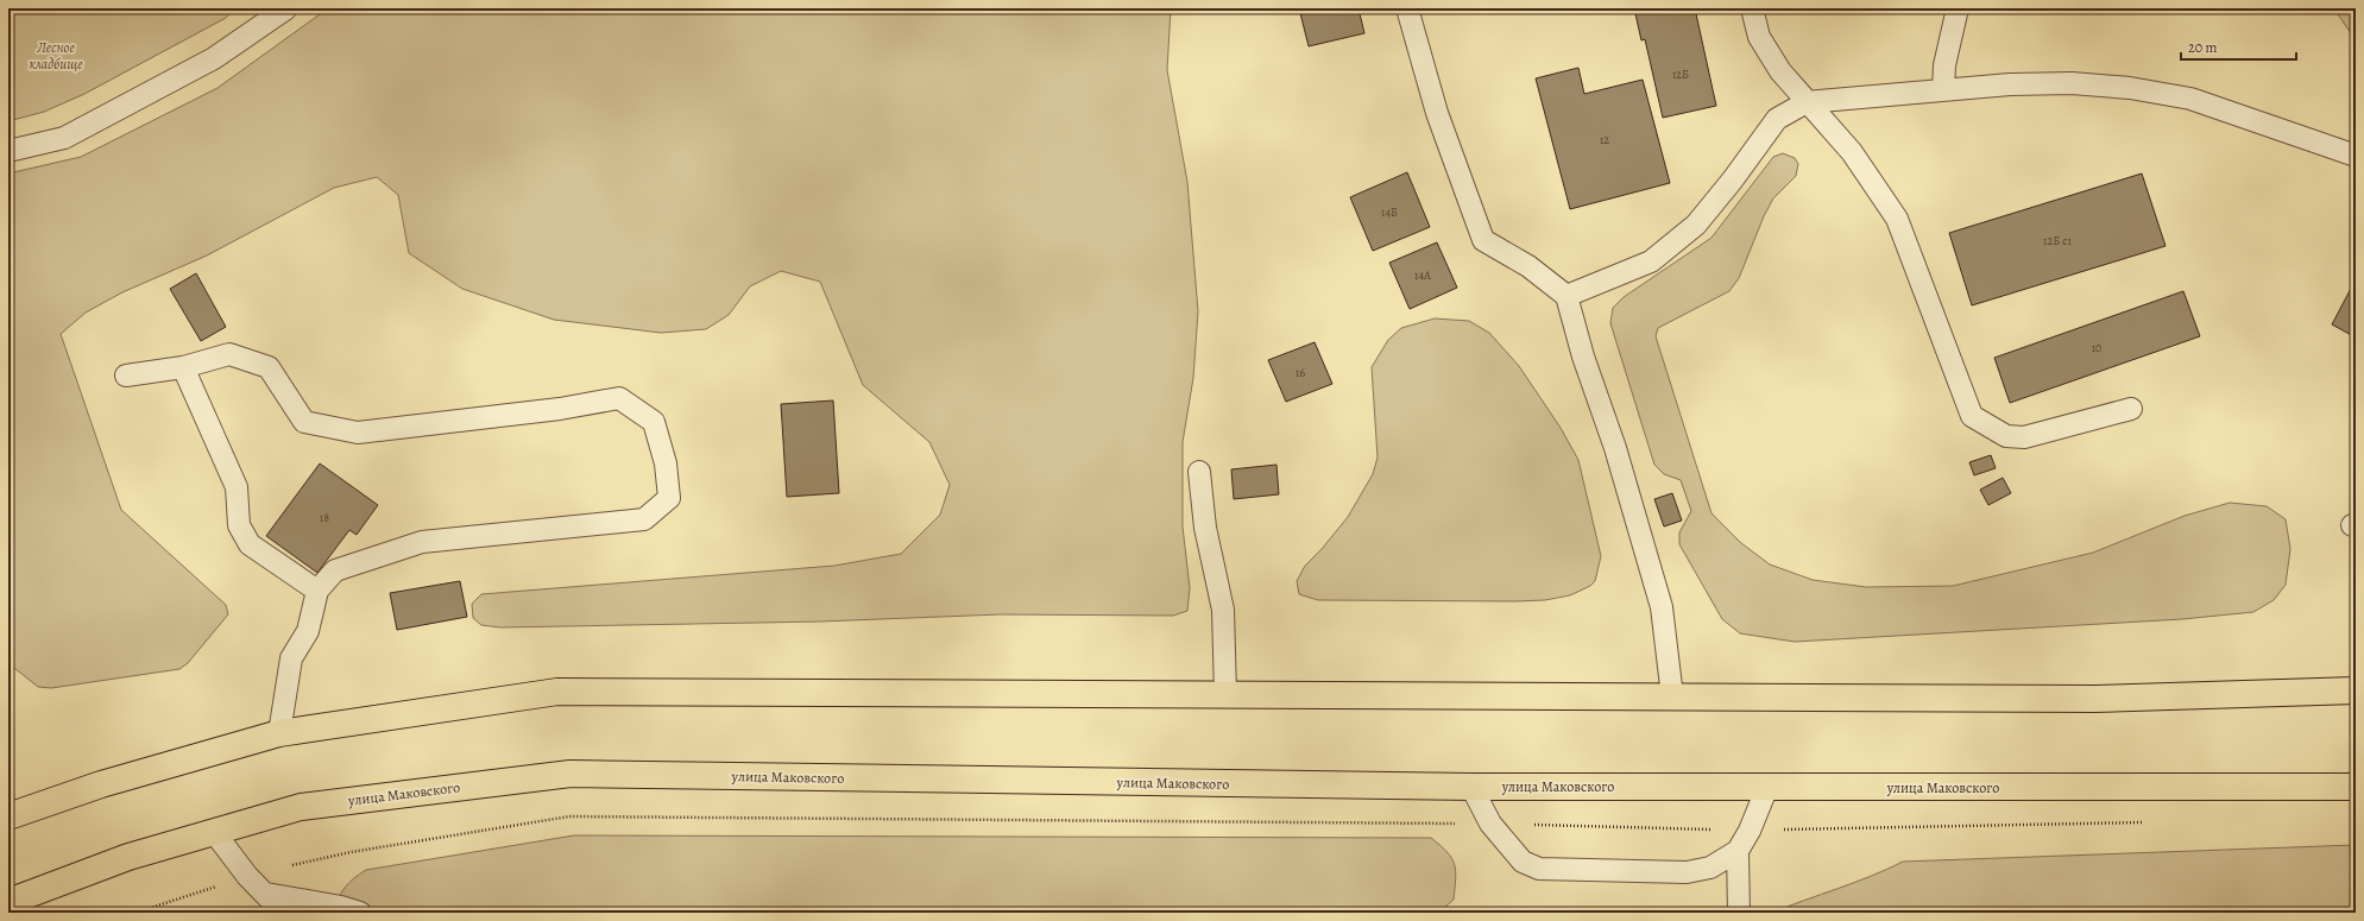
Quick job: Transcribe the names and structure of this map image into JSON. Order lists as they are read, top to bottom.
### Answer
{
  "streets": {
    "highway": ["улица Маковского"]
  },
  "parks": ["Лесное кладбище"],
  "house_numbers": [
    "12Б",
    "12",
    "14Б",
    "12Б с1",
    "14А",
    "10",
    "16",
    "18"
  ],
  "scale_bar": "20 m"
}
